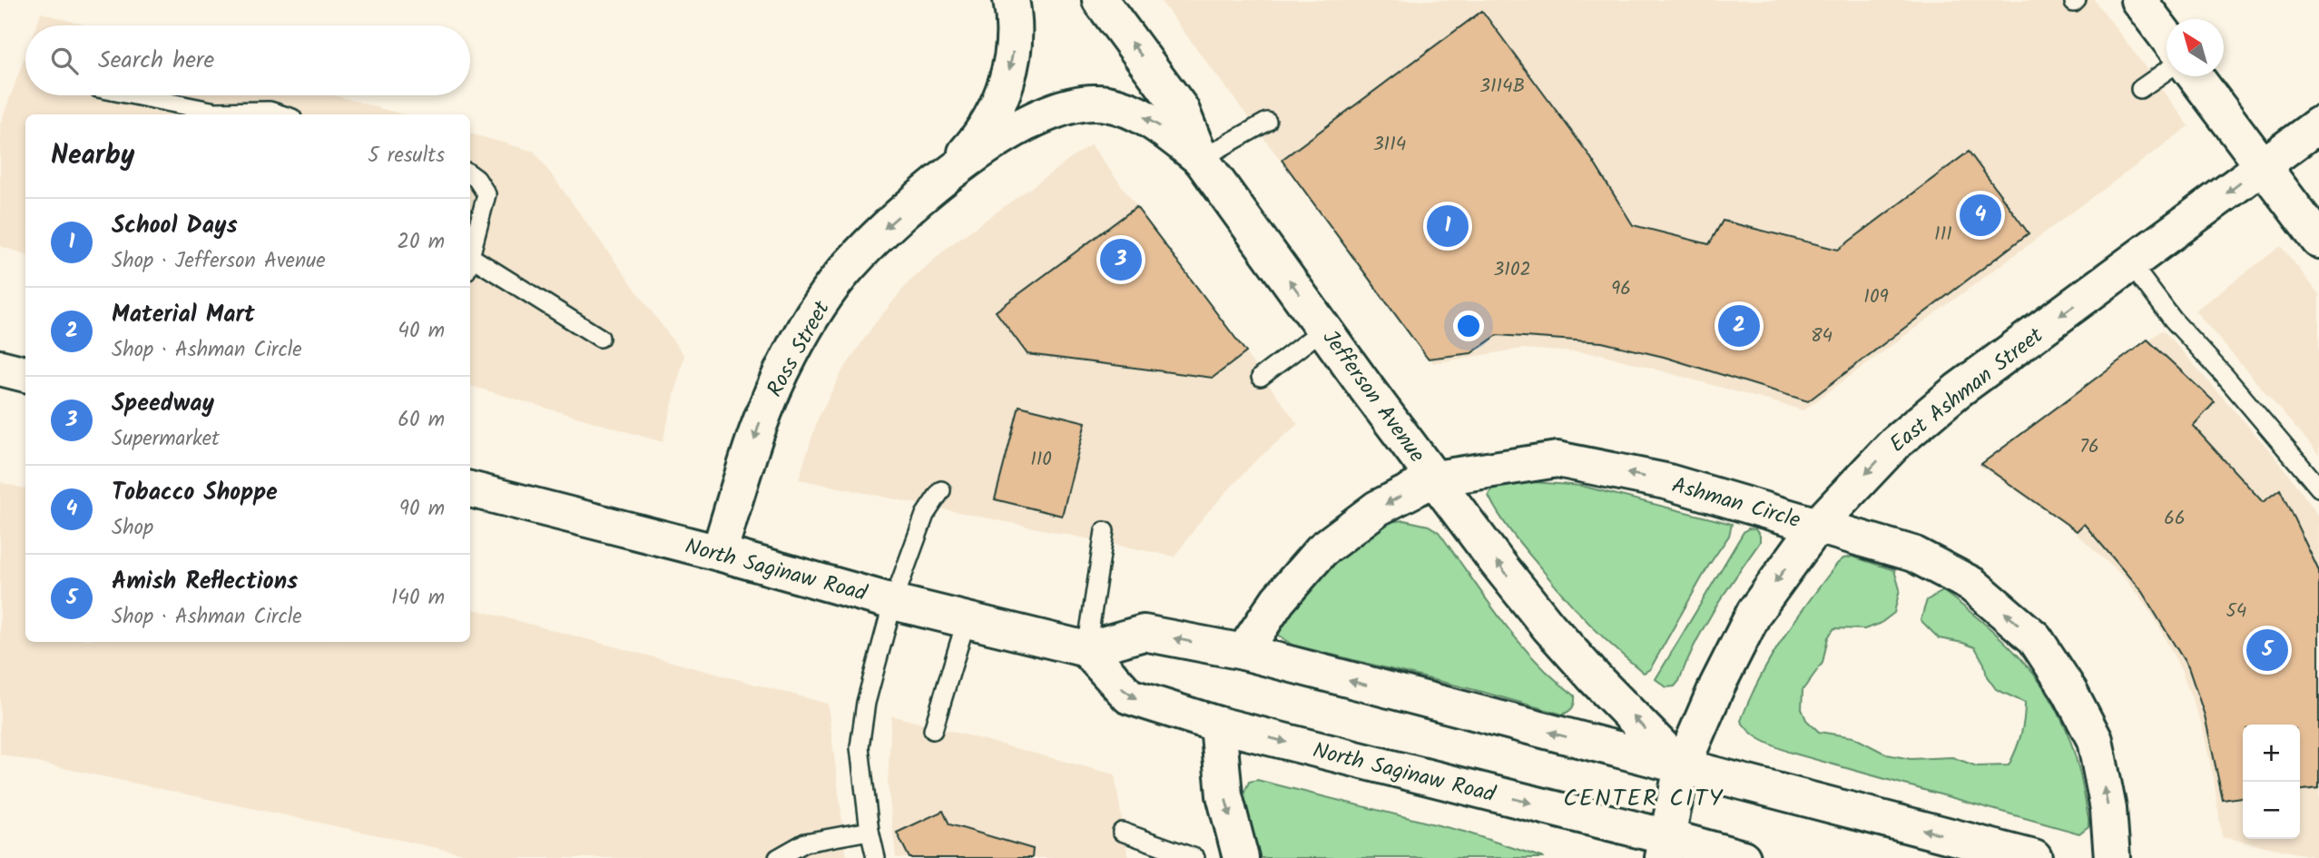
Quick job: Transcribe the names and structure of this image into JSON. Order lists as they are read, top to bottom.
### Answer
{
  "streets": {
    "street": [
      "Ross Street",
      "East Ashman Street",
      "Jefferson Avenue",
      "Ashman Circle",
      "North Saginaw Road"
    ]
  },
  "crossings": [
    ["Ross Street", "Jefferson Avenue"],
    ["Ross Street", "North Saginaw Road"],
    ["East Ashman Street", "Jefferson Avenue"],
    ["East Ashman Street", "Ashman Circle"],
    ["East Ashman Street", "North Saginaw Road"],
    ["Jefferson Avenue", "Ashman Circle"],
    ["Jefferson Avenue", "North Saginaw Road"],
    ["Ashman Circle", "North Saginaw Road"]
  ],
  "one_way": ["Ross Street", "East Ashman Street", "Jefferson Avenue"],
  "districts": ["CENTER CITY"],
  "house_numbers": [
    "3114B",
    "3114",
    "111",
    "3102",
    "96",
    "109",
    "84",
    "76",
    "110",
    "66",
    "54"
  ],
  "north": "top left",
  "page": {
    "search": "Search here",
    "heading": ["Nearby", "5 results"],
    "pins": [
      "4",
      "1",
      "3",
      "2",
      "5"
    ],
    "list": [
      {
        "mark": "1",
        "name": "School Days",
        "note": "Shop · Jefferson Avenue",
        "value": "20 m"
      },
      {
        "mark": "2",
        "name": "Material Mart",
        "note": "Shop · Ashman Circle",
        "value": "40 m"
      },
      {
        "mark": "3",
        "name": "Speedway",
        "note": "Supermarket",
        "value": "60 m"
      },
      {
        "mark": "4",
        "name": "Tobacco Shoppe",
        "note": "Shop",
        "value": "90 m"
      },
      {
        "mark": "5",
        "name": "Amish Reflections",
        "note": "Shop · Ashman Circle",
        "value": "140 m"
      }
    ],
    "map_buttons": ["+", "−"]
  }
}
